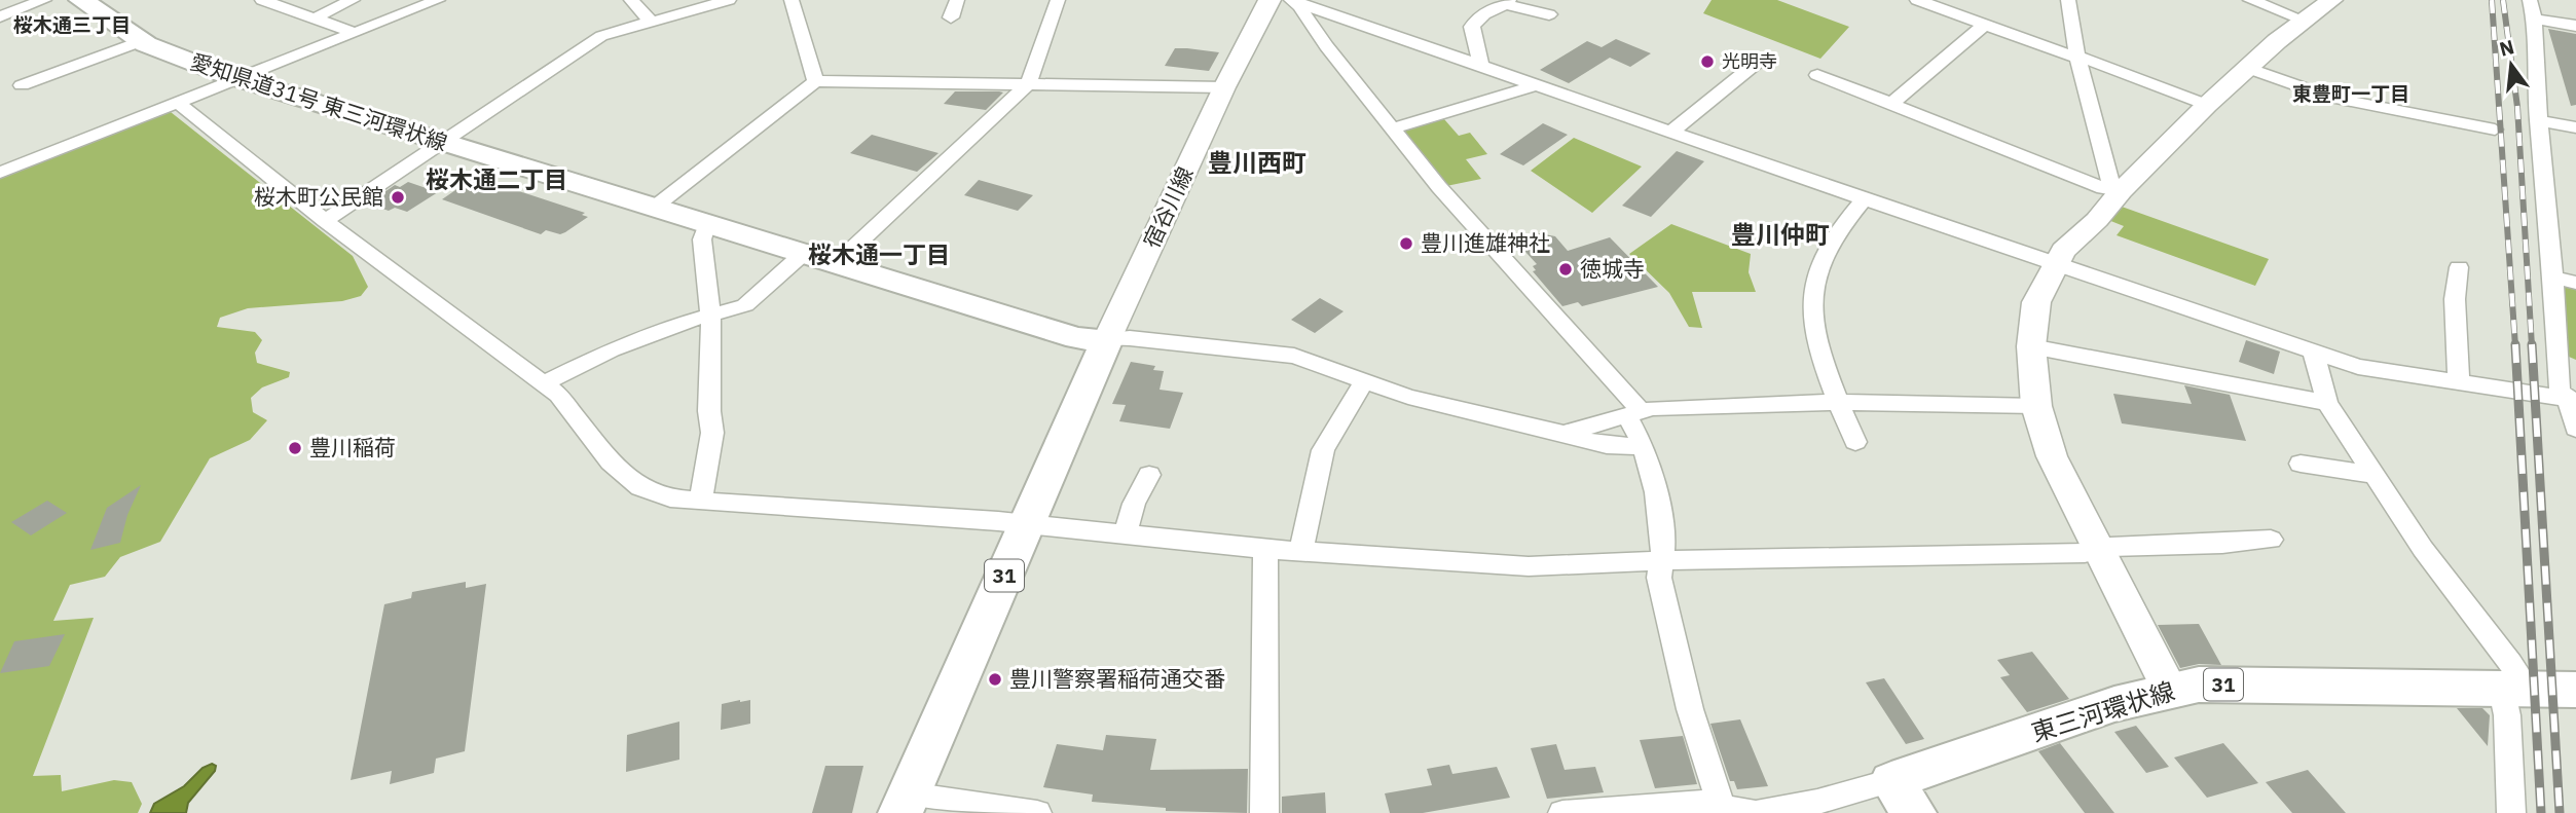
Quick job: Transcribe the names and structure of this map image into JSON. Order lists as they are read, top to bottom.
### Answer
{
  "streets": {
    "main road": ["愛知県道31号 東三河環状線", "31", "東三河環状線"],
    "street": ["宿谷川線"]
  },
  "crossings": [
    ["愛知県道31号 東三河環状線", "宿谷川線"],
    ["愛知県道31号 東三河環状線", "31"],
    ["宿谷川線", "31"]
  ],
  "districts": [
    "桜木通三丁目",
    "東豊町一丁目",
    "豊川西町",
    "桜木通二丁目",
    "豊川仲町",
    "桜木通一丁目"
  ],
  "places": [
    "光明寺",
    "桜木町公民館",
    "豊川進雄神社",
    "徳城寺",
    "豊川稲荷",
    "豊川警察署稲荷通交番"
  ],
  "north": "top"
}
